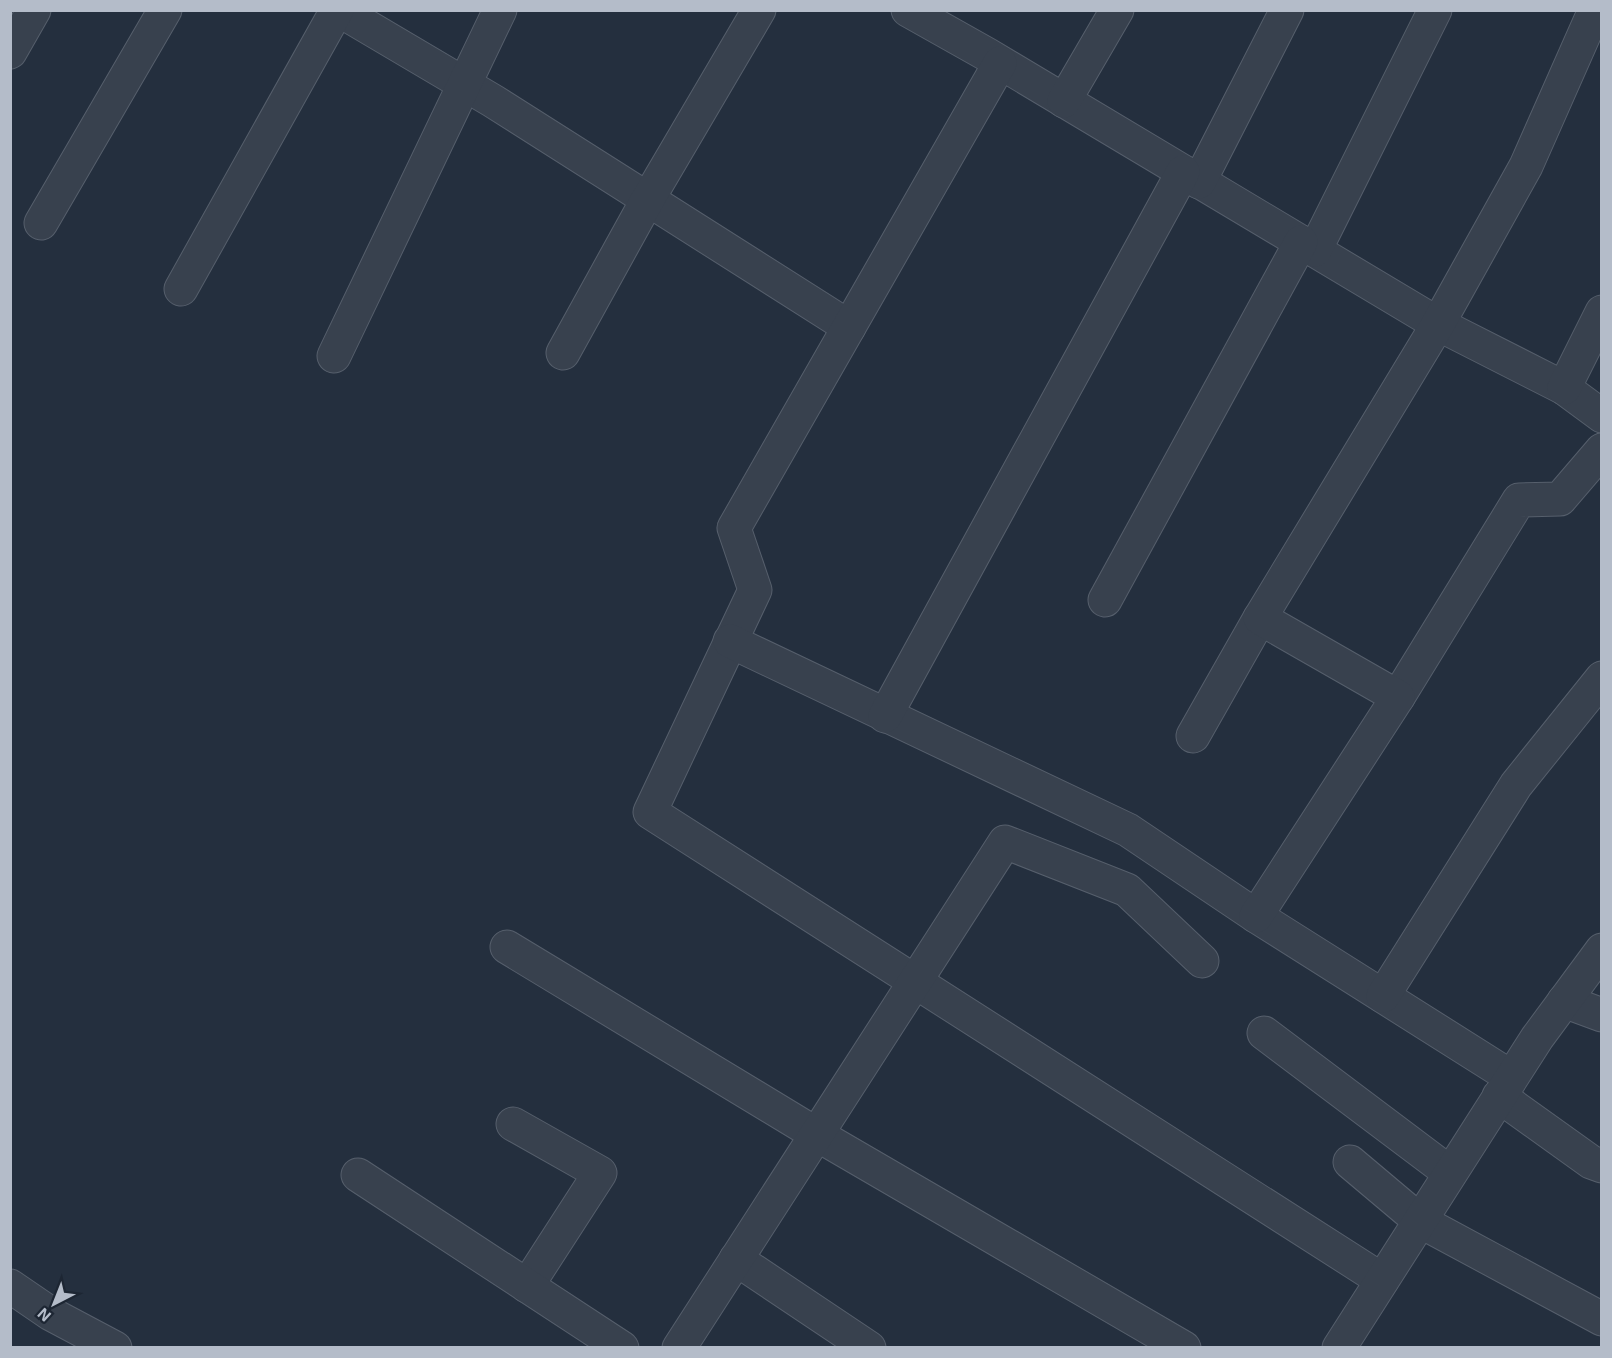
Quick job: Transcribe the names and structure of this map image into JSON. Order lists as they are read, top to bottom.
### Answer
{
  "north": "bottom left"
}
